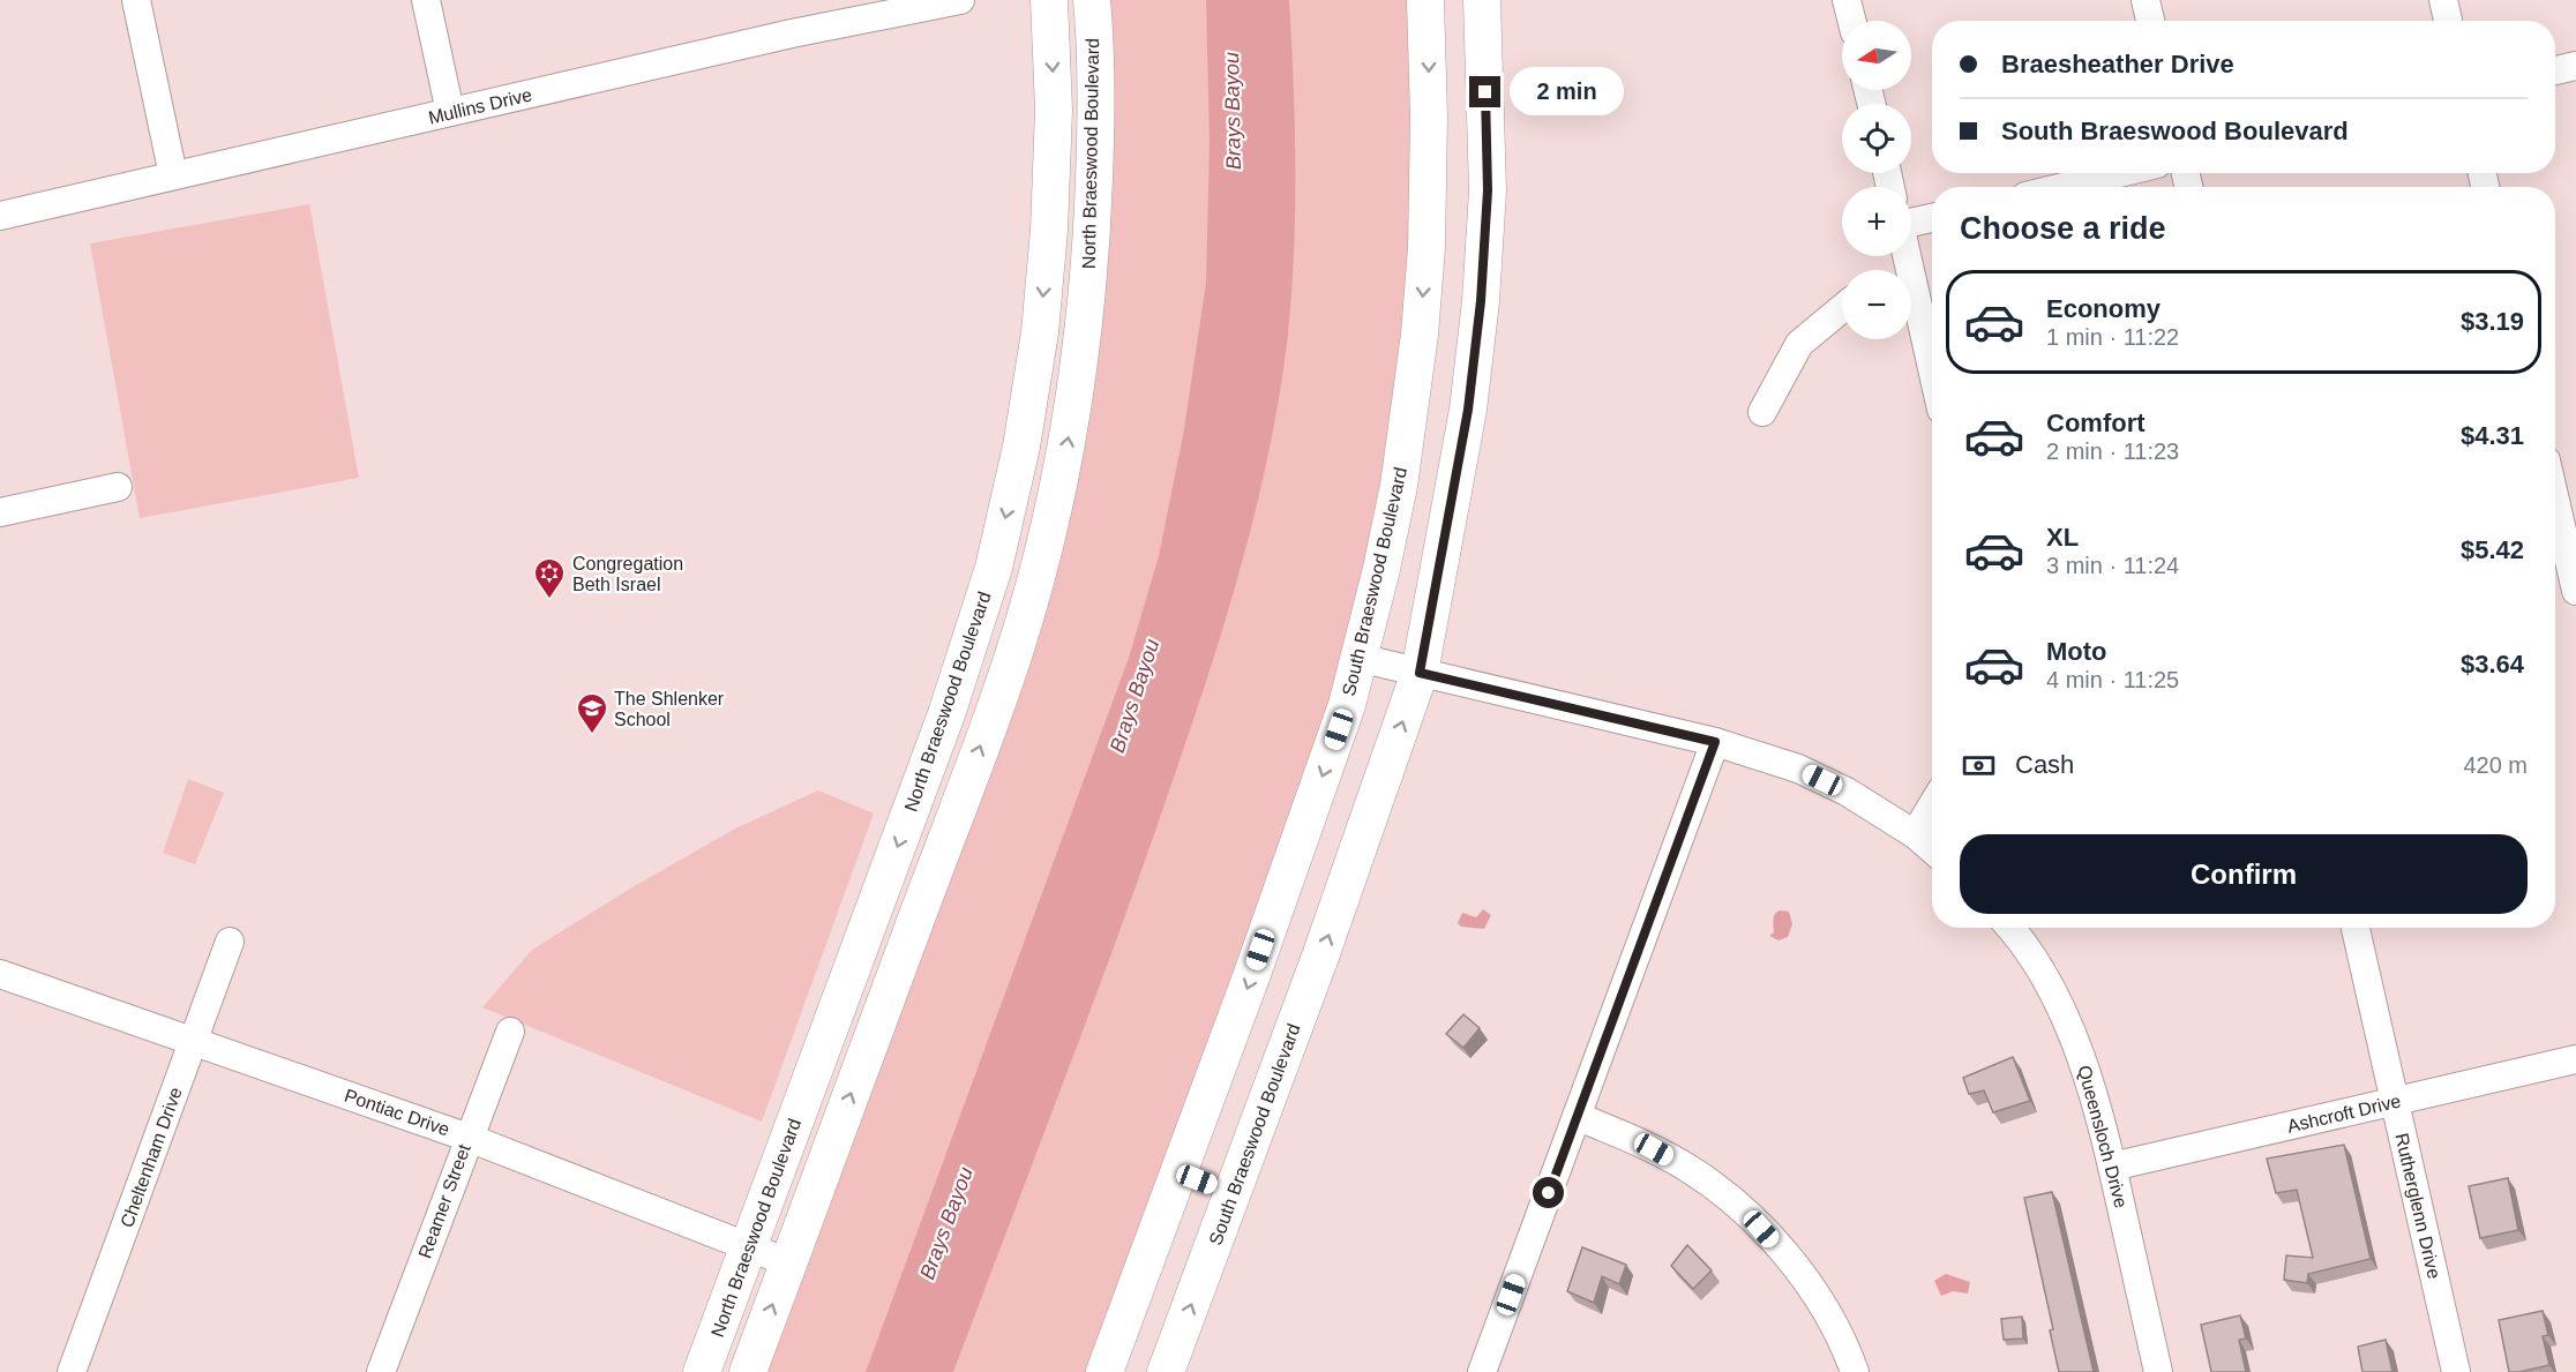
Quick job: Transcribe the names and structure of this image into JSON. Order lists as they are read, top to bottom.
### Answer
{
  "streets": {
    "main road": ["North Braeswood Boulevard", "South Braeswood Boulevard"],
    "street": [
      "Mullins Drive",
      "Pontiac Drive",
      "Ashcroft Drive",
      "Queensloch Drive",
      "Cheltenham Drive",
      "Reamer Street",
      "Rutherglenn Drive"
    ]
  },
  "crossings": [
    ["North Braeswood Boulevard", "Pontiac Drive"],
    ["Pontiac Drive", "Cheltenham Drive"],
    ["Pontiac Drive", "Reamer Street"],
    ["Ashcroft Drive", "Queensloch Drive"],
    ["Ashcroft Drive", "Rutherglenn Drive"]
  ],
  "water": ["Brays Bayou"],
  "places": {
    "synagogue": ["Congregation Beth Israel"],
    "school or university": ["The Shlenker School"]
  },
  "north": "left",
  "page": {
    "map_buttons": ["+", "−"],
    "banner": ["Braesheather Drive", "South Braeswood Boulevard"],
    "bubble": "2 min",
    "heading": "Choose a ride",
    "list": [
      {
        "name": "Economy",
        "note": "1 min · 11:22",
        "value": "$3.19"
      },
      {
        "name": "Comfort",
        "note": "2 min · 11:23",
        "value": "$4.31"
      },
      {
        "name": "XL",
        "note": "3 min · 11:24",
        "value": "$5.42"
      },
      {
        "name": "Moto",
        "note": "4 min · 11:25",
        "value": "$3.64"
      }
    ],
    "pay": ["Cash", "420 m"],
    "buttons": "Confirm"
  }
}
